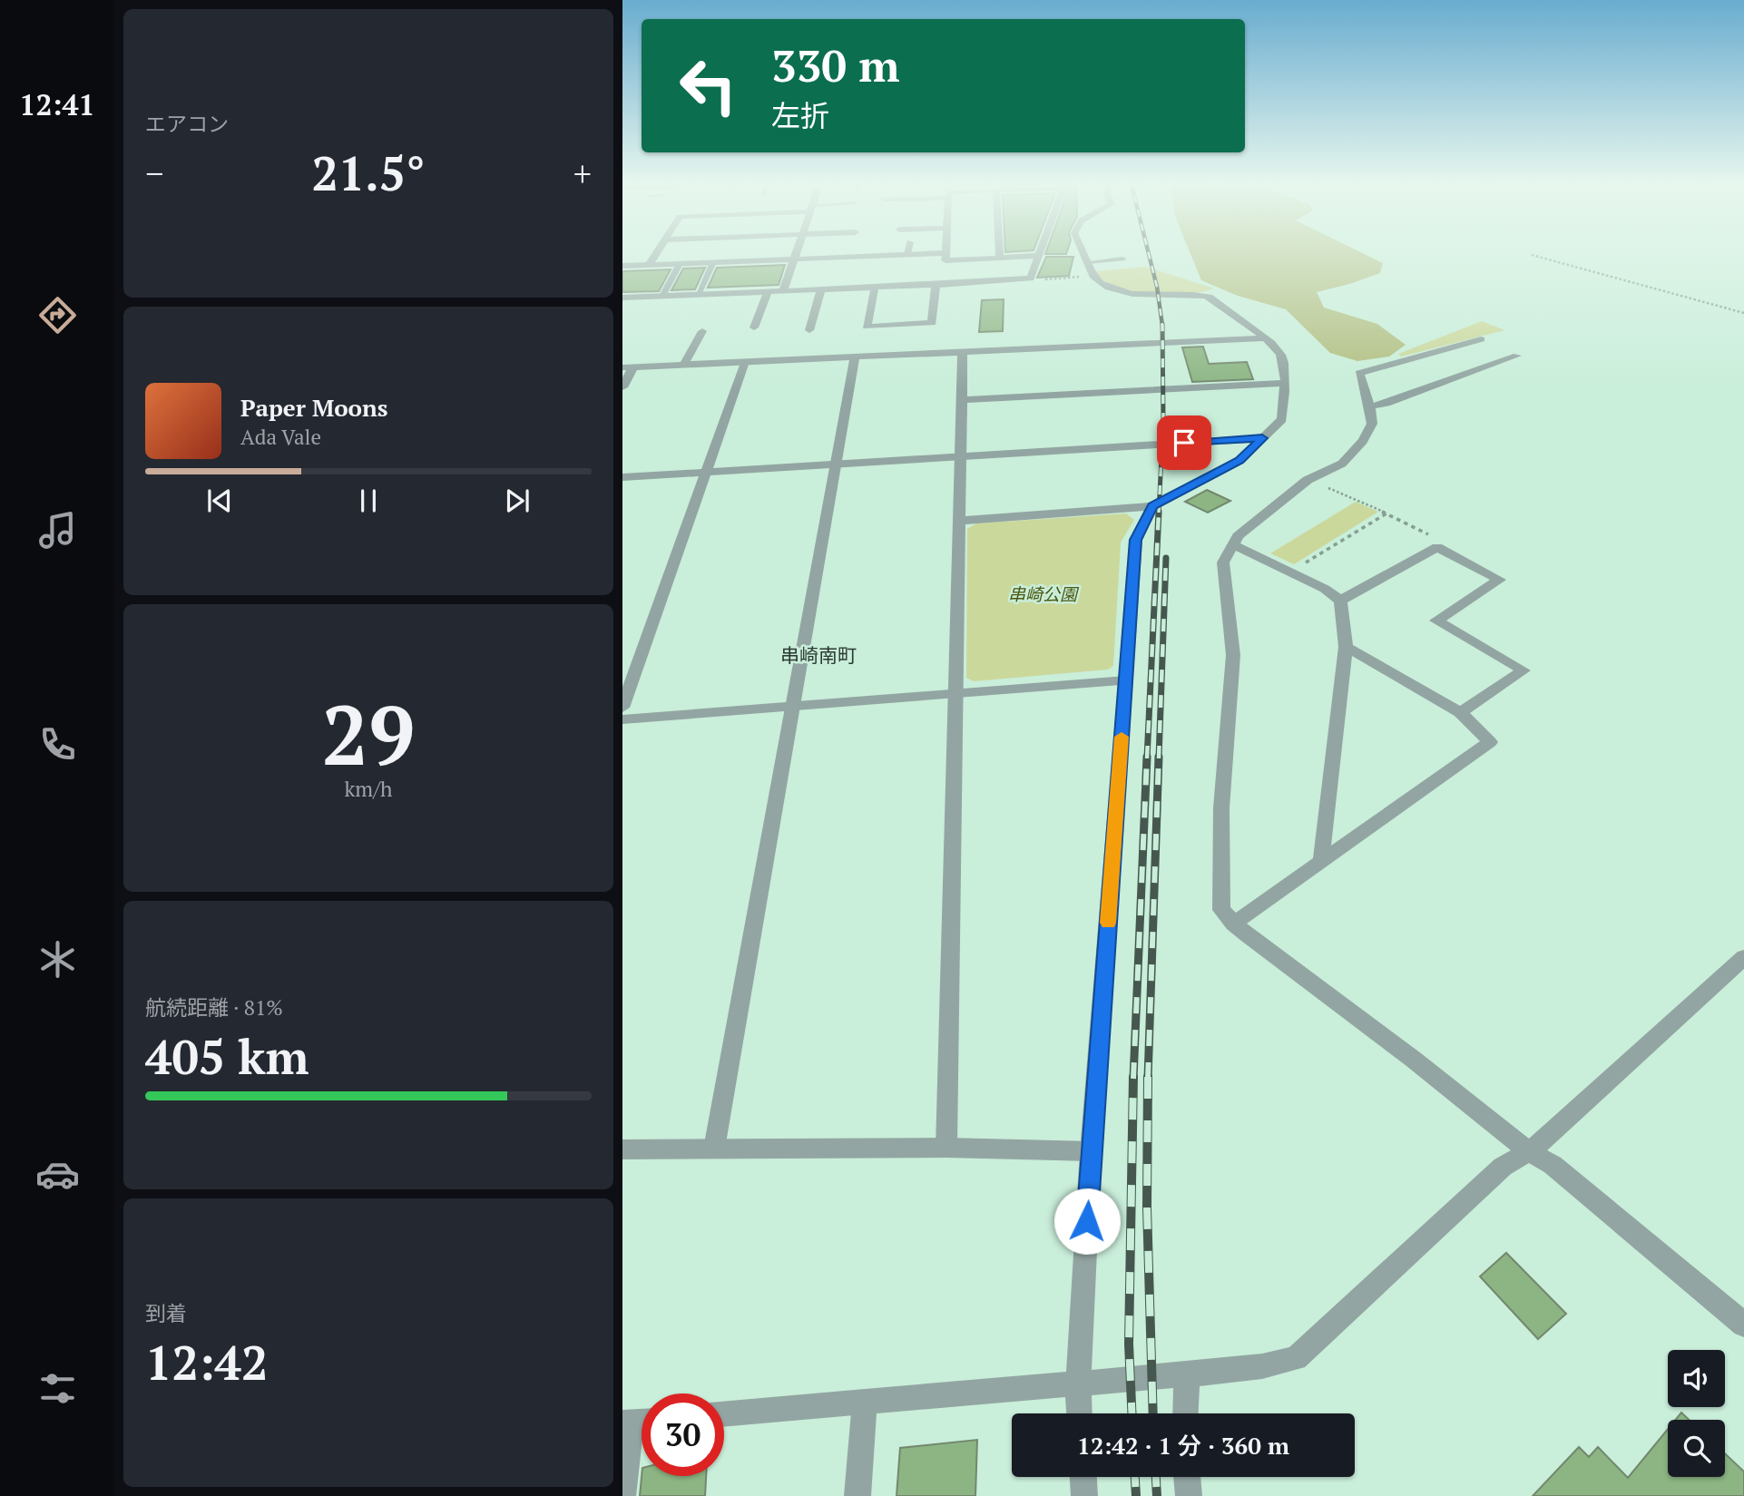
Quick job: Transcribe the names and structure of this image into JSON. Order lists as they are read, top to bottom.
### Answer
{
  "districts": ["串崎南町"],
  "parks": ["串崎公園"],
  "page": {
    "tabs": "12:41",
    "tile": [
      "エアコン",
      ["29", "km/h"],
      ["航続距離 · 81%", "405 km"],
      ["到着", "12:42"]
    ],
    "turn": ["330 m", "左折"],
    "heat": ["−", "21.5°", "+"],
    "song": ["Paper Moons", "Ada Vale"],
    "limit": "30",
    "trip": "12:42 · 1 分 · 360 m"
  }
}
